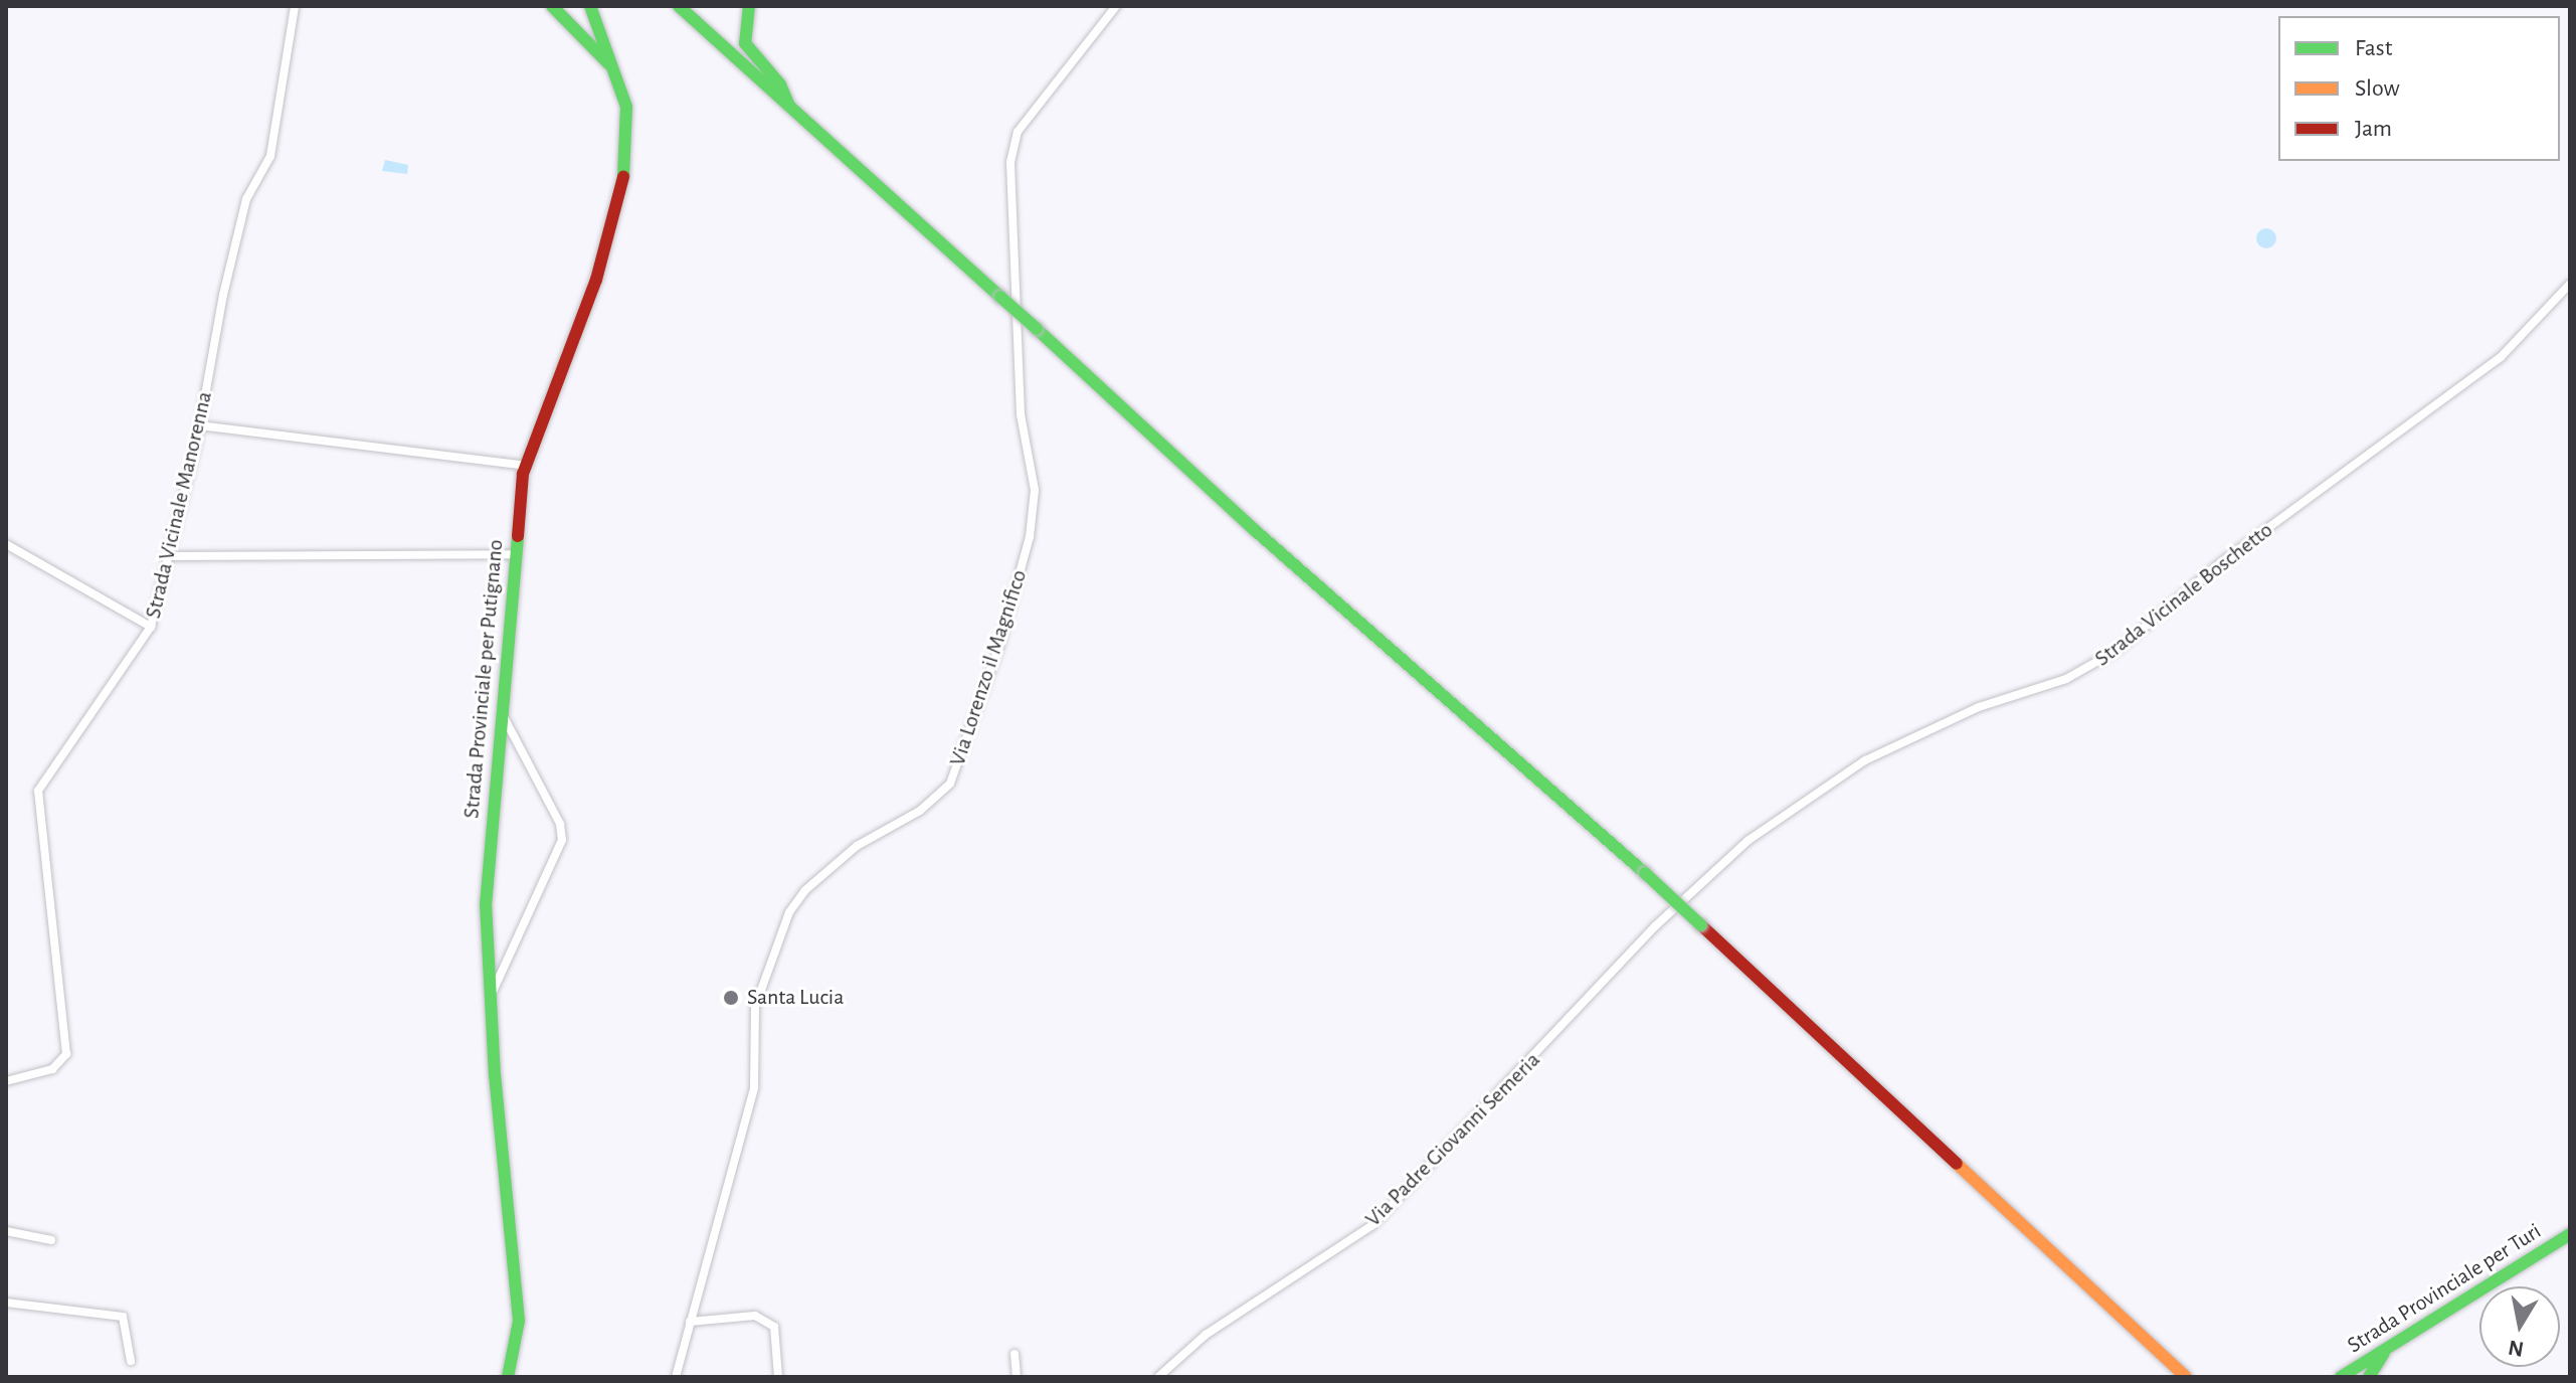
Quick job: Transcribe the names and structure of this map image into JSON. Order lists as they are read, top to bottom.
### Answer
{
  "streets": {
    "main road": ["Strada Provinciale per Putignano", "Strada Provinciale per Turi"],
    "street": [
      "Strada Vicinale Manorenna",
      "Strada Vicinale Boschetto",
      "Via Lorenzo il Magnifico",
      "Via Padre Giovanni Semeria"
    ]
  },
  "crossings": [
    ["Strada Vicinale Boschetto", "Via Padre Giovanni Semeria"]
  ],
  "places": ["Santa Lucia"],
  "legend": ["Fast", "Slow", "Jam"],
  "north": "bottom"
}
